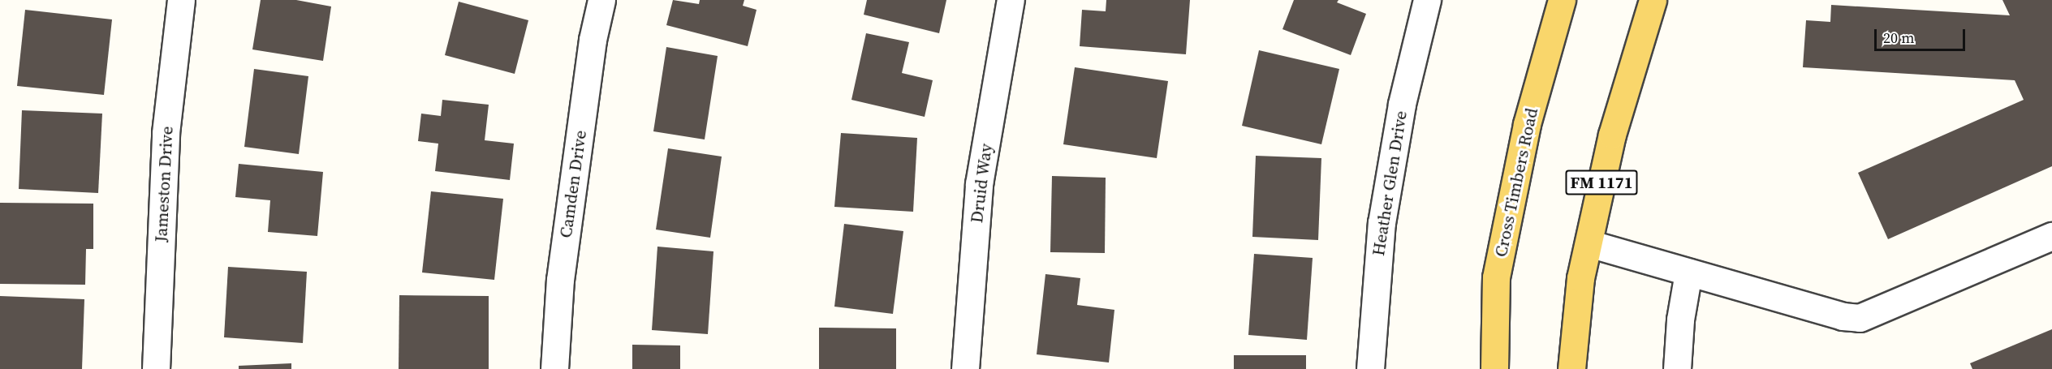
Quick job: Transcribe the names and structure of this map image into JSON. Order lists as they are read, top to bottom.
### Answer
{
  "streets": {
    "main road": ["Cross Timbers Road", "FM 1171"],
    "street": [
      "Druid Way",
      "Heather Glen Drive",
      "Jameston Drive",
      "Camden Drive"
    ]
  },
  "scale_bar": "20 m"
}
